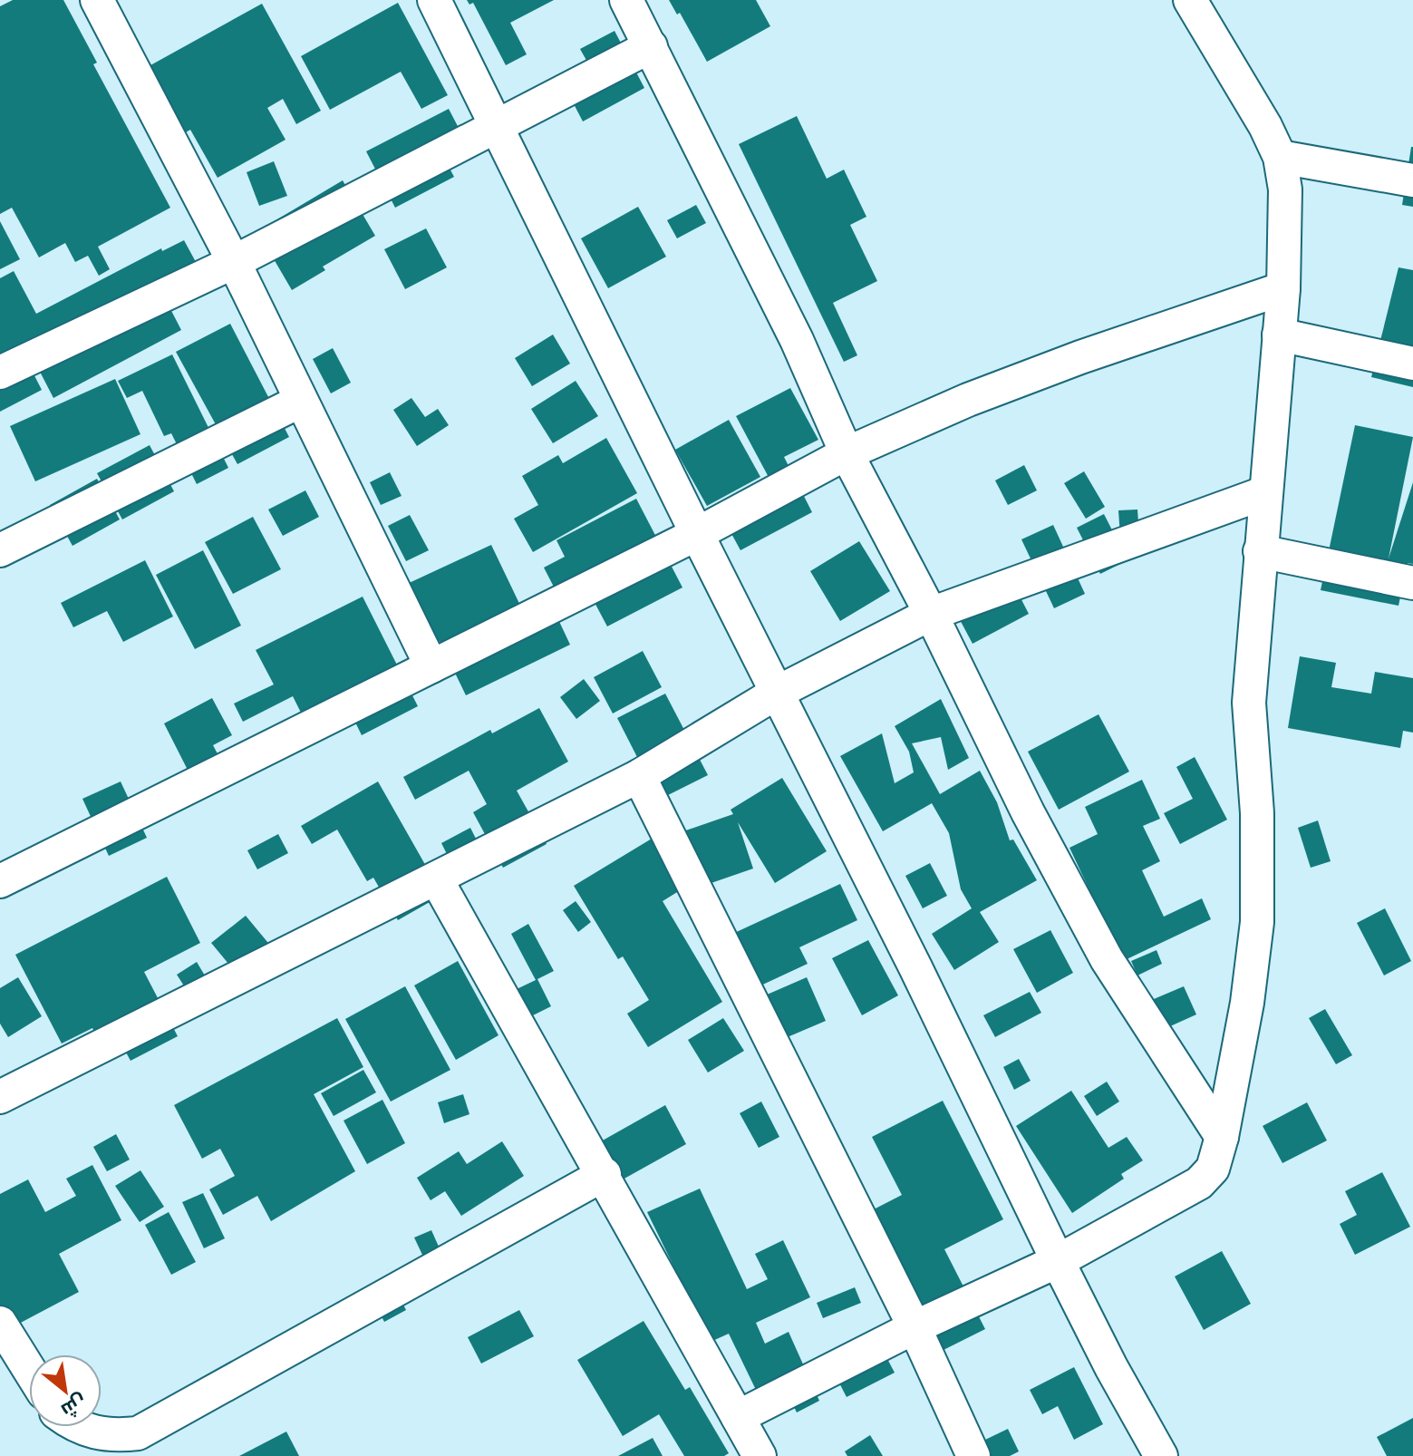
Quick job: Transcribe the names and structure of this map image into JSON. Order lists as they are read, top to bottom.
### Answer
{
  "north": "bottom right"
}
